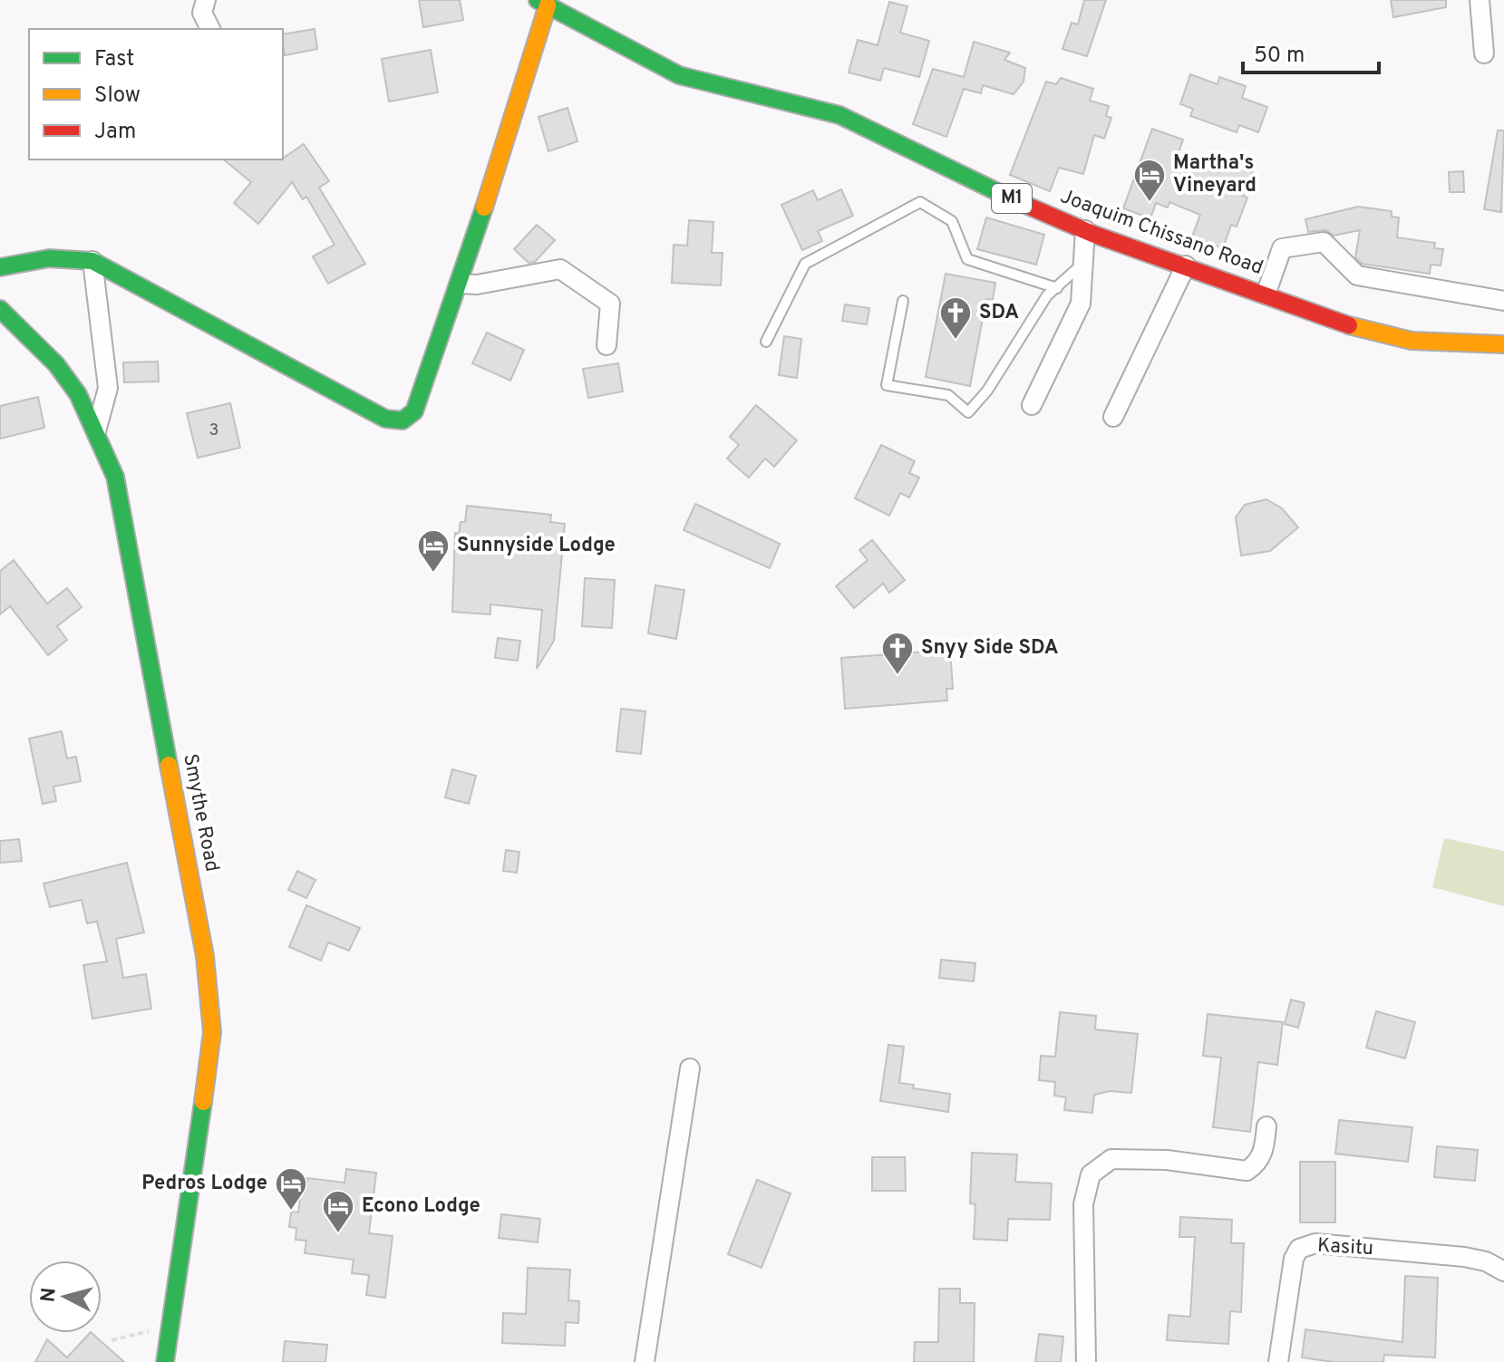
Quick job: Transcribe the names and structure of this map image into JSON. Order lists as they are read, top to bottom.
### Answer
{
  "streets": {
    "main road": ["M1", "Joaquim Chissano Road", "Smythe Road"],
    "street": ["Kasitu"]
  },
  "places": {
    "hotel": [
      "Martha's Vineyard",
      "Sunnyside Lodge",
      "Pedros Lodge",
      "Econo Lodge"
    ],
    "church": ["SDA", "Snyy Side SDA"]
  },
  "house_numbers": ["3"],
  "legend": ["Fast", "Slow", "Jam"],
  "scale_bar": "50 m",
  "north": "left"
}
